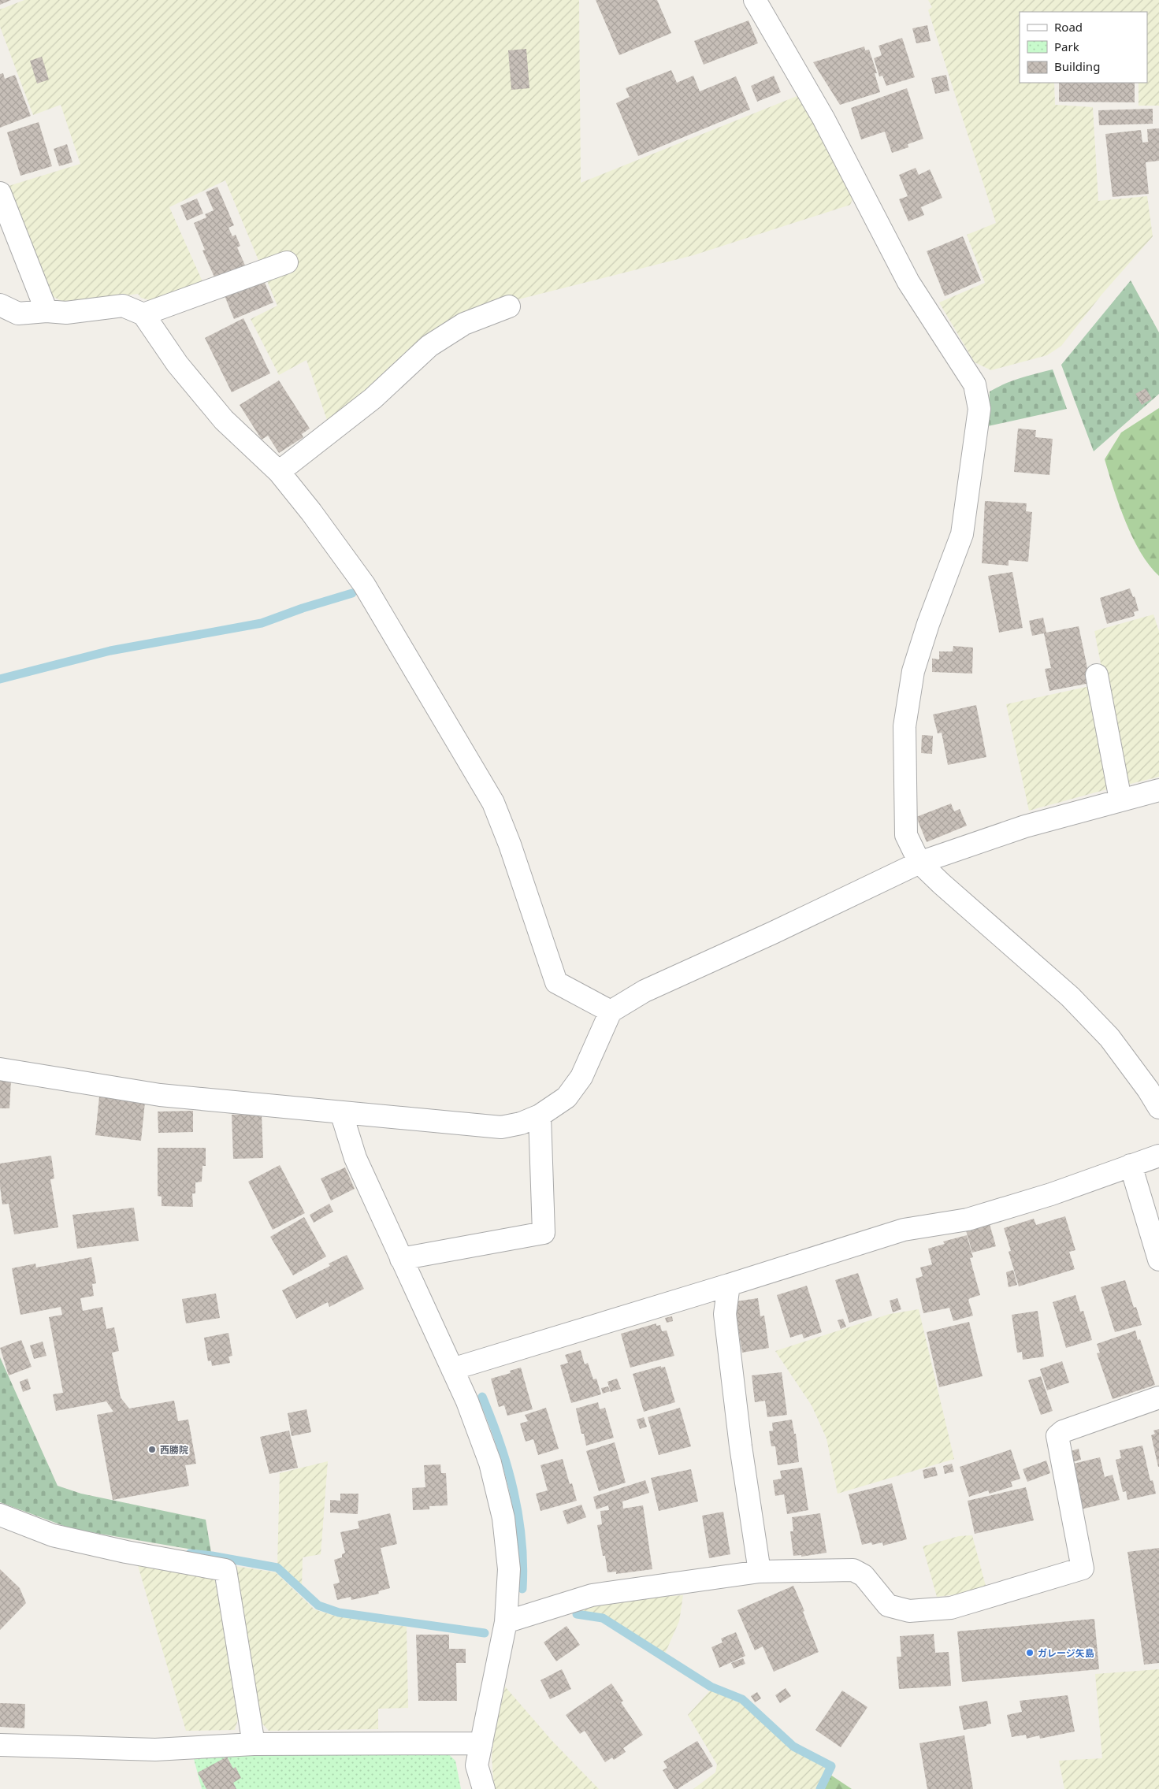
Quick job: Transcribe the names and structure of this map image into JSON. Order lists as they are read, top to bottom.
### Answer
{
  "places": ["西勝院", "ガレージ矢島"],
  "legend": ["Road", "Park", "Building"]
}
